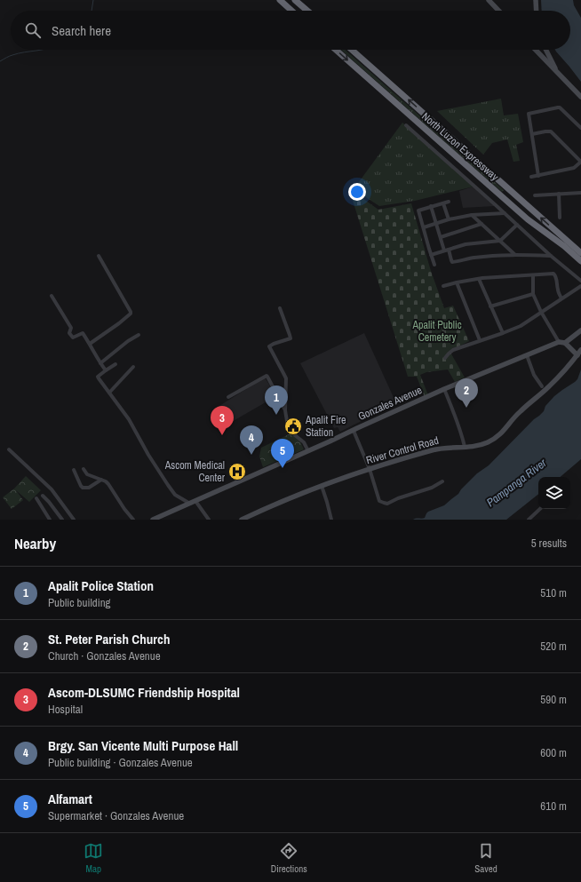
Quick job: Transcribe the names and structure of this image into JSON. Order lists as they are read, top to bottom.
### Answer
{
  "streets": {
    "highway": ["North Luzon Expressway"],
    "main road": ["Gonzales Avenue", "River Control Road"]
  },
  "water": ["Pampanga River"],
  "parks": ["Apalit Public Cemetery"],
  "places": {
    "public building": ["Apalit Fire Station"],
    "hospital": ["Ascom Medical Center"]
  },
  "page": {
    "search": "Search here",
    "pins": [
      "2",
      "1",
      "3",
      "4",
      "5"
    ],
    "heading": ["Nearby", "5 results"],
    "list": [
      {
        "mark": "1",
        "name": "Apalit Police Station",
        "note": "Public building",
        "value": "510 m"
      },
      {
        "mark": "2",
        "name": "St. Peter Parish Church",
        "note": "Church · Gonzales Avenue",
        "value": "520 m"
      },
      {
        "mark": "3",
        "name": "Ascom-DLSUMC Friendship Hospital",
        "note": "Hospital",
        "value": "590 m"
      },
      {
        "mark": "4",
        "name": "Brgy. San Vicente Multi Purpose Hall",
        "note": "Public building · Gonzales Avenue",
        "value": "600 m"
      },
      {
        "mark": "5",
        "name": "Alfamart",
        "note": "Supermarket · Gonzales Avenue",
        "value": "610 m"
      }
    ],
    "nav": ["Map", "Directions", "Saved"]
  }
}
